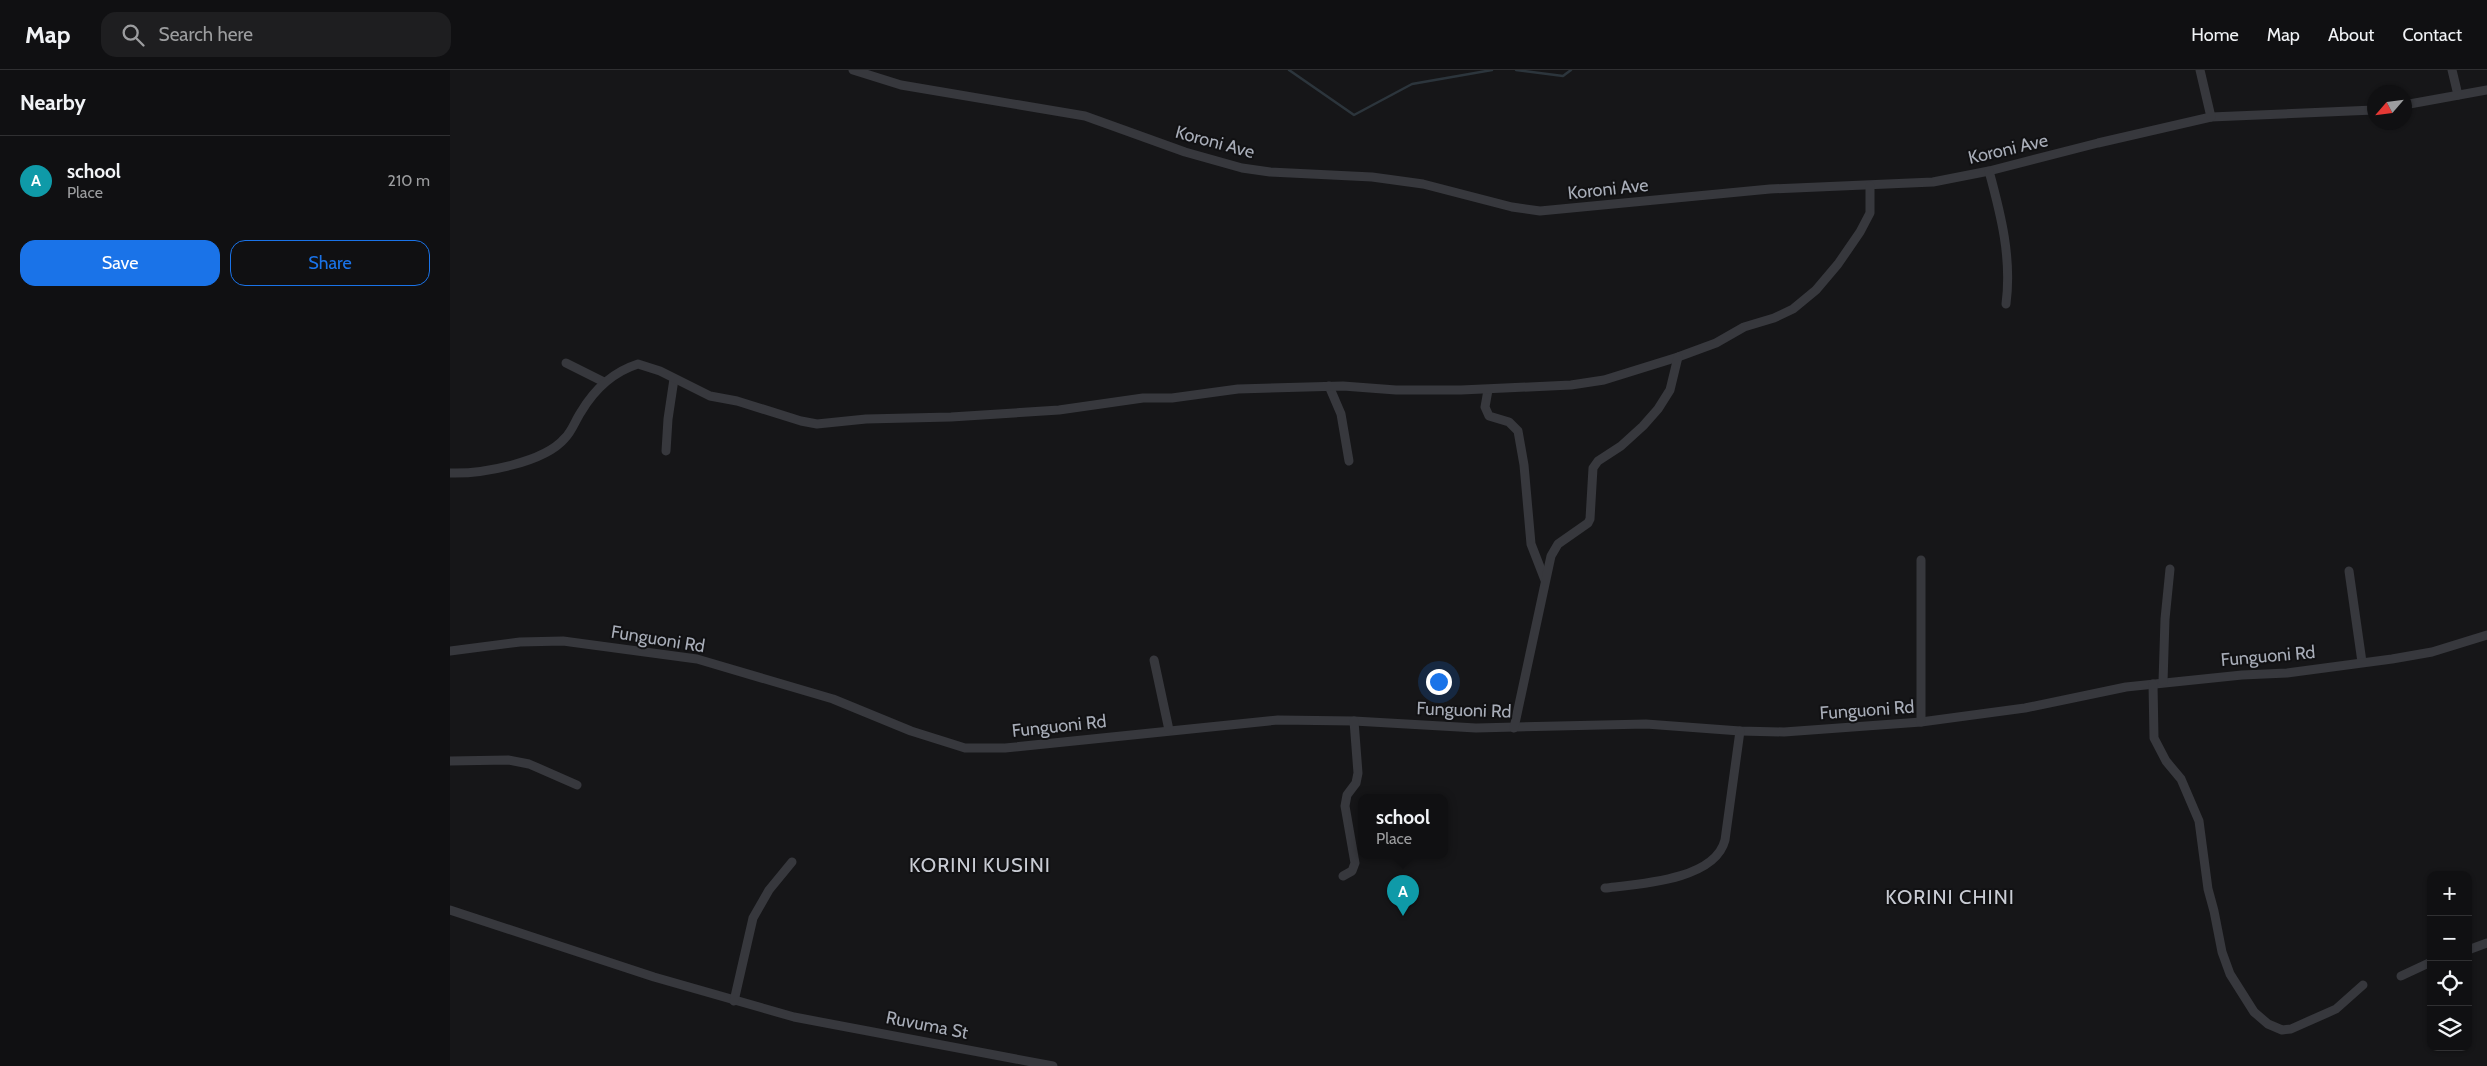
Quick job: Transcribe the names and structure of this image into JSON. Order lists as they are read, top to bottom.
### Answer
{
  "streets": {
    "street": ["Koroni Ave", "Funguoni Rd", "Ruvuma St"]
  },
  "districts": ["KORINI KUSINI", "KORINI CHINI"],
  "north": "bottom left",
  "page": {
    "header": "Map",
    "search": "Search here",
    "nav": [
      "Home",
      "Map",
      "About",
      "Contact"
    ],
    "heading": "Nearby",
    "list": [
      {
        "mark": "A",
        "name": "school",
        "note": "Place",
        "value": "210 m"
      }
    ],
    "buttons": ["Save", "Share"],
    "popup": ["school", "Place"],
    "map_buttons": ["+", "−"],
    "pins": "A"
  }
}
